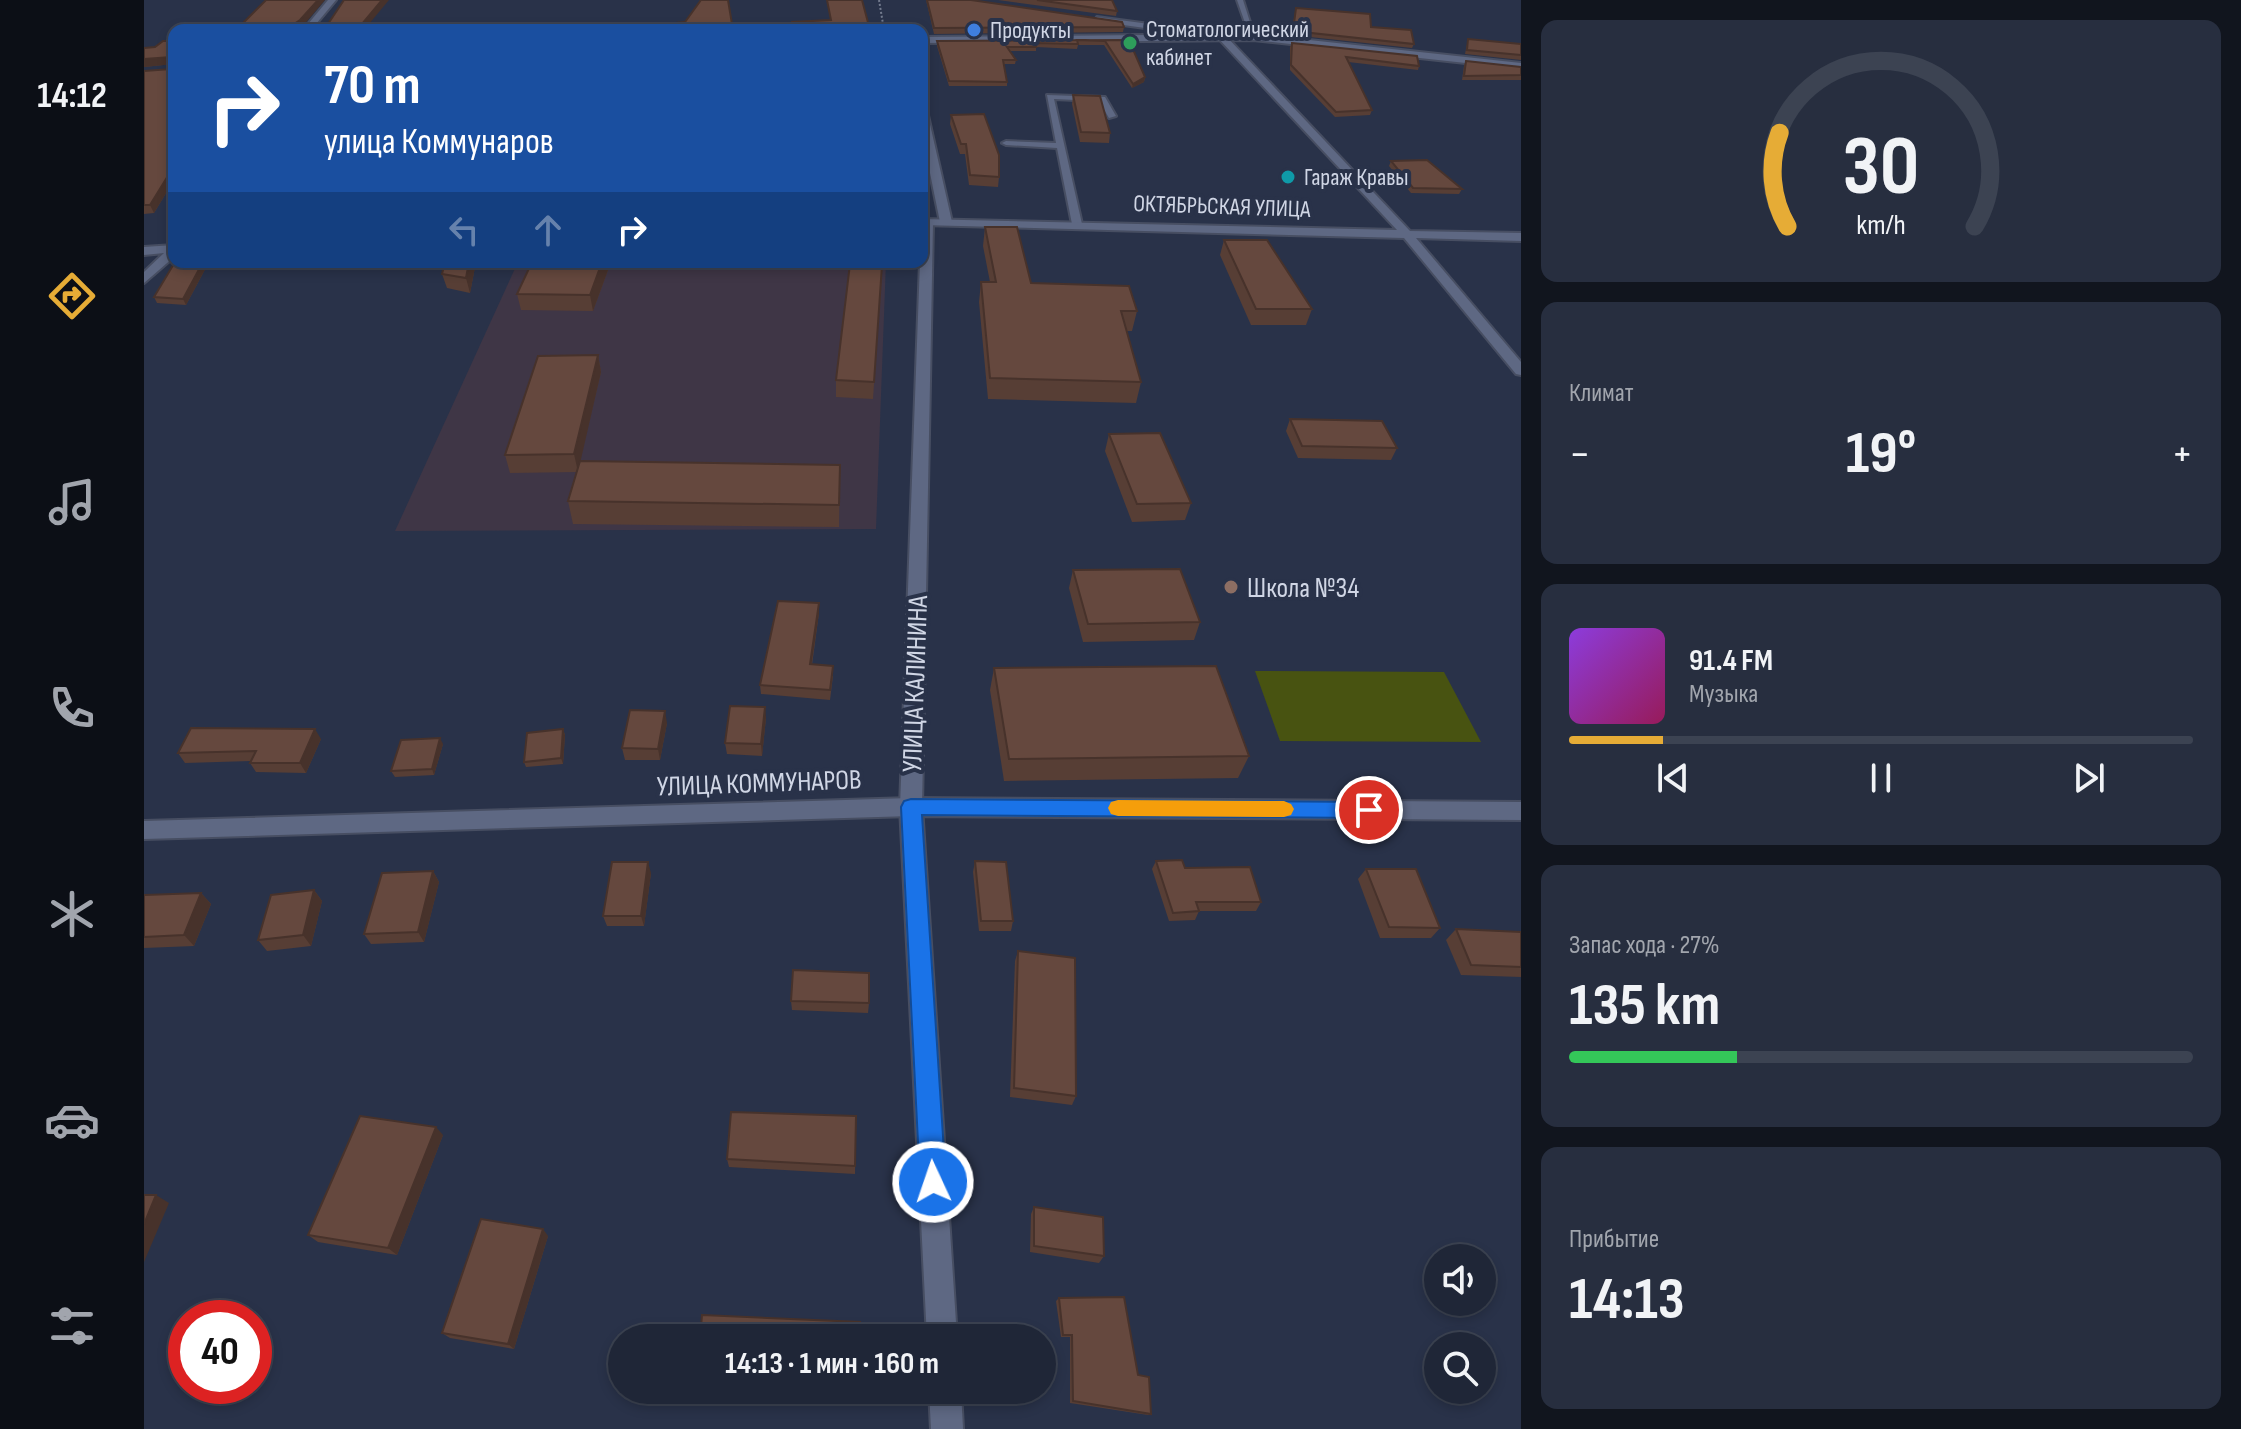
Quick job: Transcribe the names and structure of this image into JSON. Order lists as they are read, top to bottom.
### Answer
{
  "streets": {
    "street": ["ОКТЯБРЬСКАЯ УЛИЦА", "УЛИЦА КАЛИНИНА", "УЛИЦА КОММУНАРОВ"]
  },
  "crossings": [
    ["ОКТЯБРЬСКАЯ УЛИЦА", "УЛИЦА КАЛИНИНА"],
    ["УЛИЦА КАЛИНИНА", "УЛИЦА КОММУНАРОВ"]
  ],
  "places": [
    "Продукты",
    "Стоматологический кабинет",
    "Гараж Кравы",
    "Школа №34"
  ],
  "page": {
    "tabs": "14:12",
    "turn": ["70 m", "улица Коммунаров"],
    "tile": [
      "Климат",
      ["Запас хода · 27%", "135 km"],
      ["Прибытие", "14:13"]
    ],
    "heat": ["−", "19°", "+"],
    "song": ["91.4 FM", "Музыка"],
    "limit": "40",
    "trip": "14:13 · 1 мин · 160 m",
    "gauge": ["30", "km/h"]
  }
}
